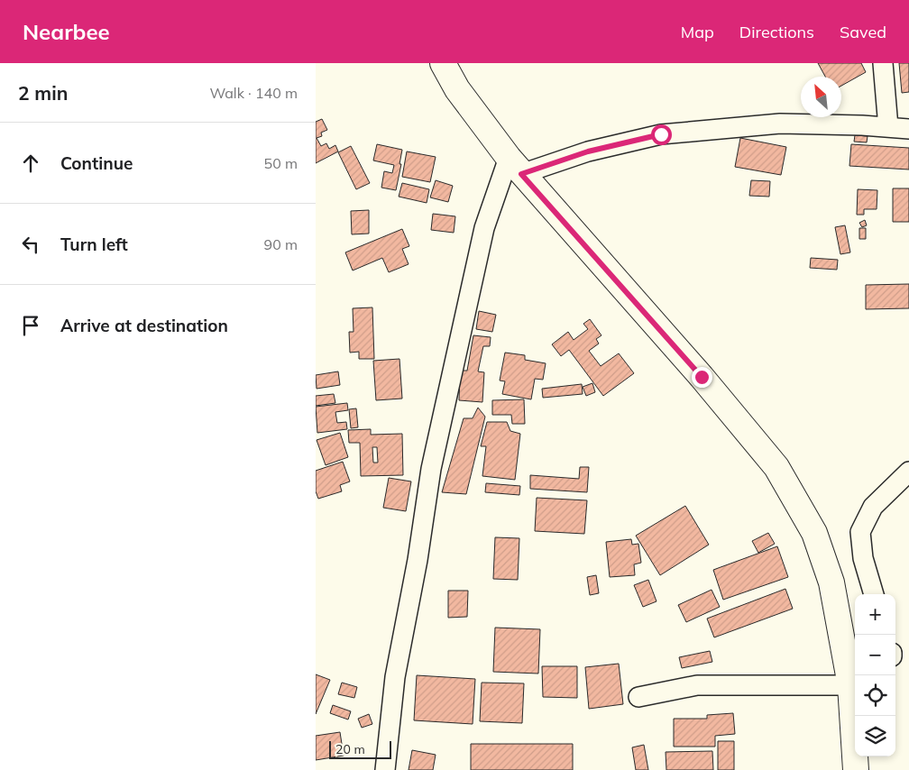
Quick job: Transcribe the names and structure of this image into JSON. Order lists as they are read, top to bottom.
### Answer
{
  "scale_bar": "20 m",
  "north": "top left",
  "page": {
    "header": "Nearbee",
    "nav": ["Map", "Directions", "Saved"],
    "heading": ["2 min", "Walk · 140 m"],
    "list": [
      ["Continue", "50 m"],
      ["Turn left", "90 m"],
      "Arrive at destination"
    ],
    "map_buttons": ["+", "−"],
    "scale": "20 m"
  }
}
